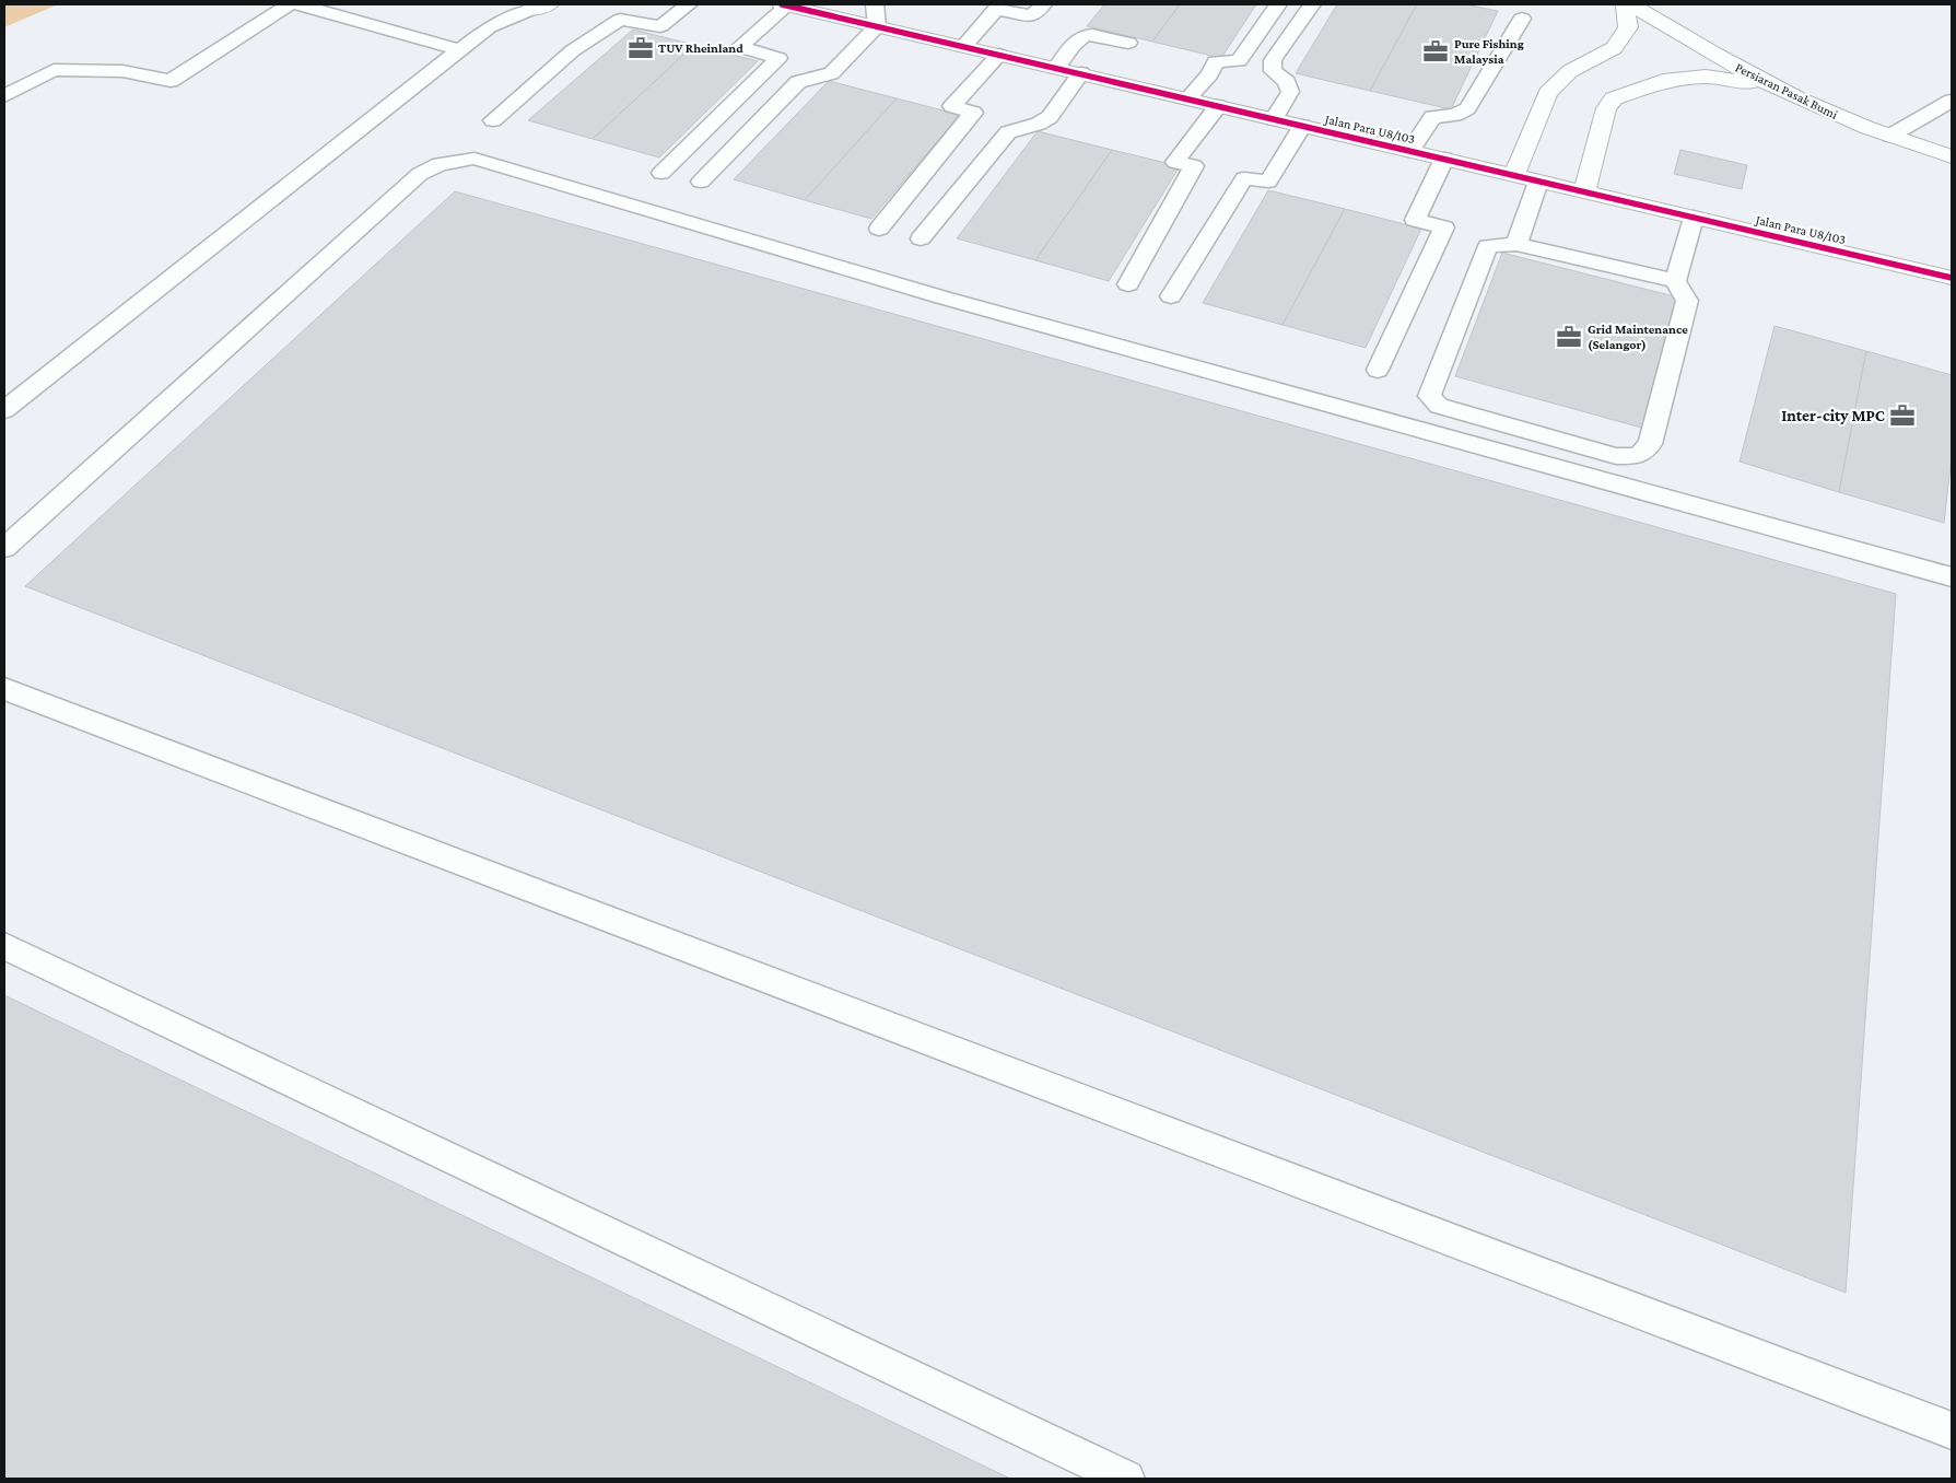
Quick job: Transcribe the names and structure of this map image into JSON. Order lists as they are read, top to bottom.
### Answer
{
  "streets": {
    "street": ["Persiaran Pasak Bumi", "Jalan Para U8/103"]
  },
  "places": {
    "office": [
      "TUV Rheinland",
      "Pure Fishing Malaysia",
      "Grid Maintenance (Selangor)",
      "Inter-city MPC"
    ]
  }
}
